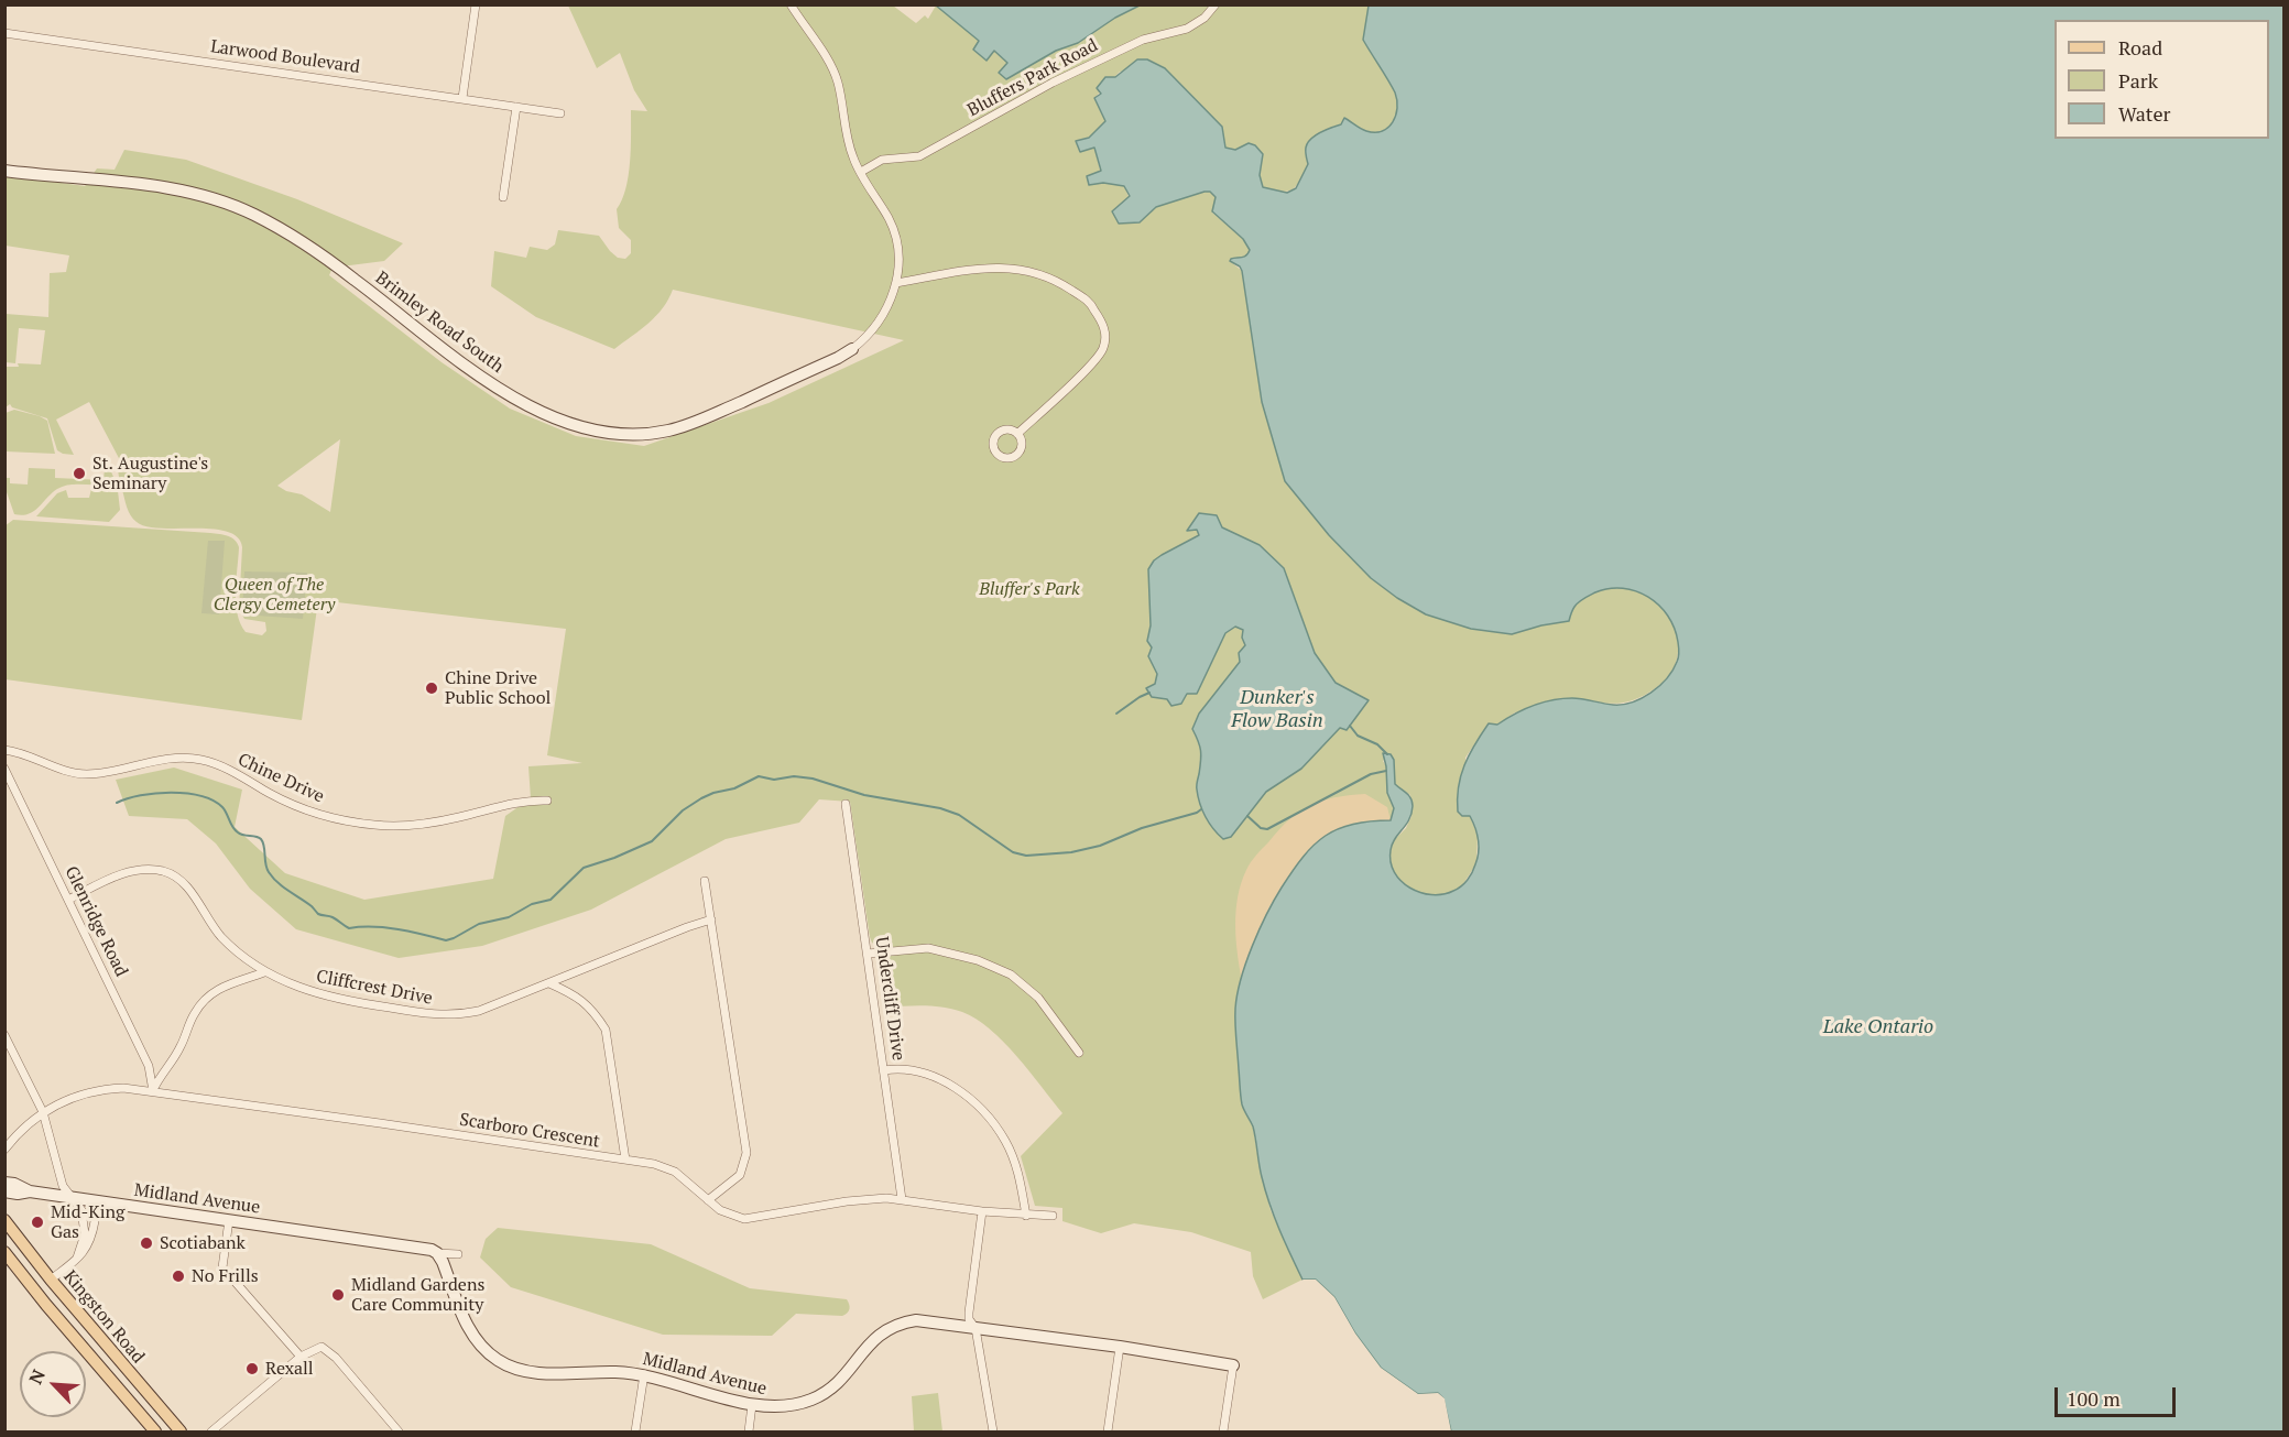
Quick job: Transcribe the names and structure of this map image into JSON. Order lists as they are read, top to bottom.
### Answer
{
  "streets": {
    "main road": ["Kingston Road"],
    "street": [
      "Larwood Boulevard",
      "Bluffers Park Road",
      "Brimley Road South",
      "Chine Drive",
      "Glenridge Road",
      "Cliffcrest Drive",
      "Undercliff Drive",
      "Scarboro Crescent",
      "Midland Avenue"
    ]
  },
  "crossings": [
    ["Glenridge Road", "Cliffcrest Drive"],
    ["Glenridge Road", "Scarboro Crescent"],
    ["Undercliff Drive", "Scarboro Crescent"]
  ],
  "water": ["Dunker's Flow Basin", "Lake Ontario"],
  "parks": ["Queen of The Clergy Cemetery", "Bluffer's Park"],
  "places": [
    "St. Augustine's Seminary",
    "Chine Drive Public School",
    "Mid-King Gas",
    "Scotiabank",
    "No Frills",
    "Midland Gardens Care Community",
    "Rexall"
  ],
  "legend": ["Road", "Park", "Water"],
  "scale_bar": "100 m",
  "north": "top left"
}
